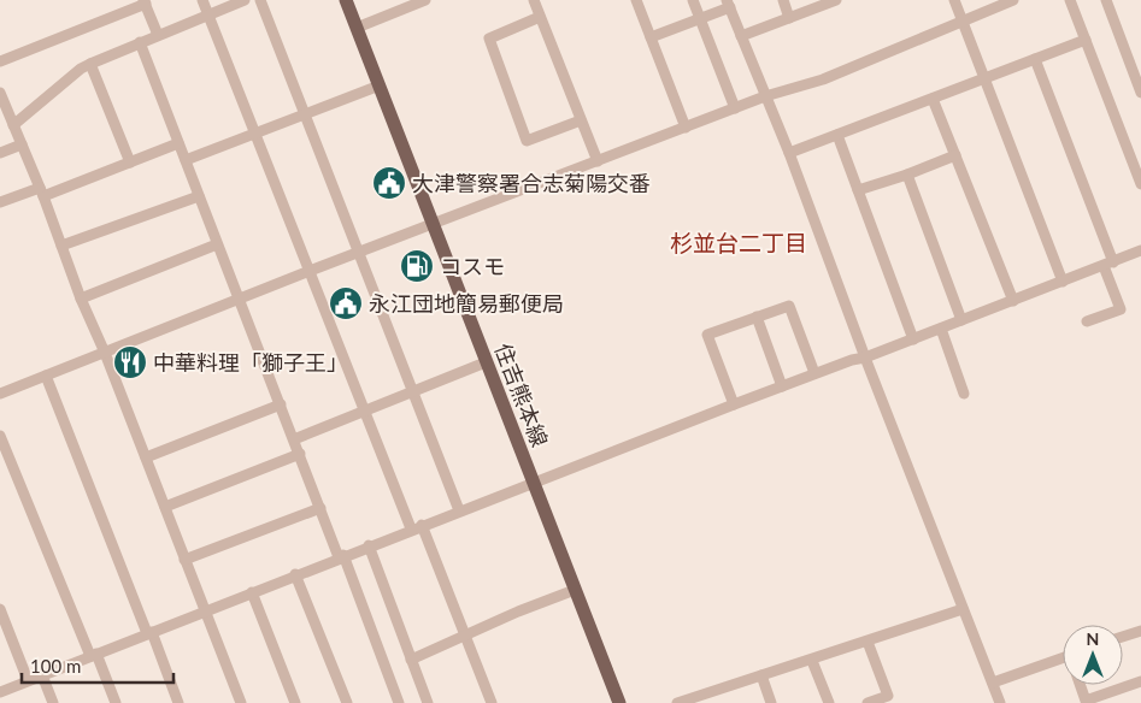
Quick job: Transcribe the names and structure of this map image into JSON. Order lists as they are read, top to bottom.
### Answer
{
  "streets": {
    "main road": ["住吉熊本線"]
  },
  "districts": ["杉並台二丁目"],
  "places": {
    "public building": ["大津警察署合志菊陽交番", "永江団地簡易郵便局"],
    "fuel station": ["コスモ"],
    "restaurant": ["中華料理「獅子王」"]
  },
  "scale_bar": "100 m",
  "north": "top"
}
